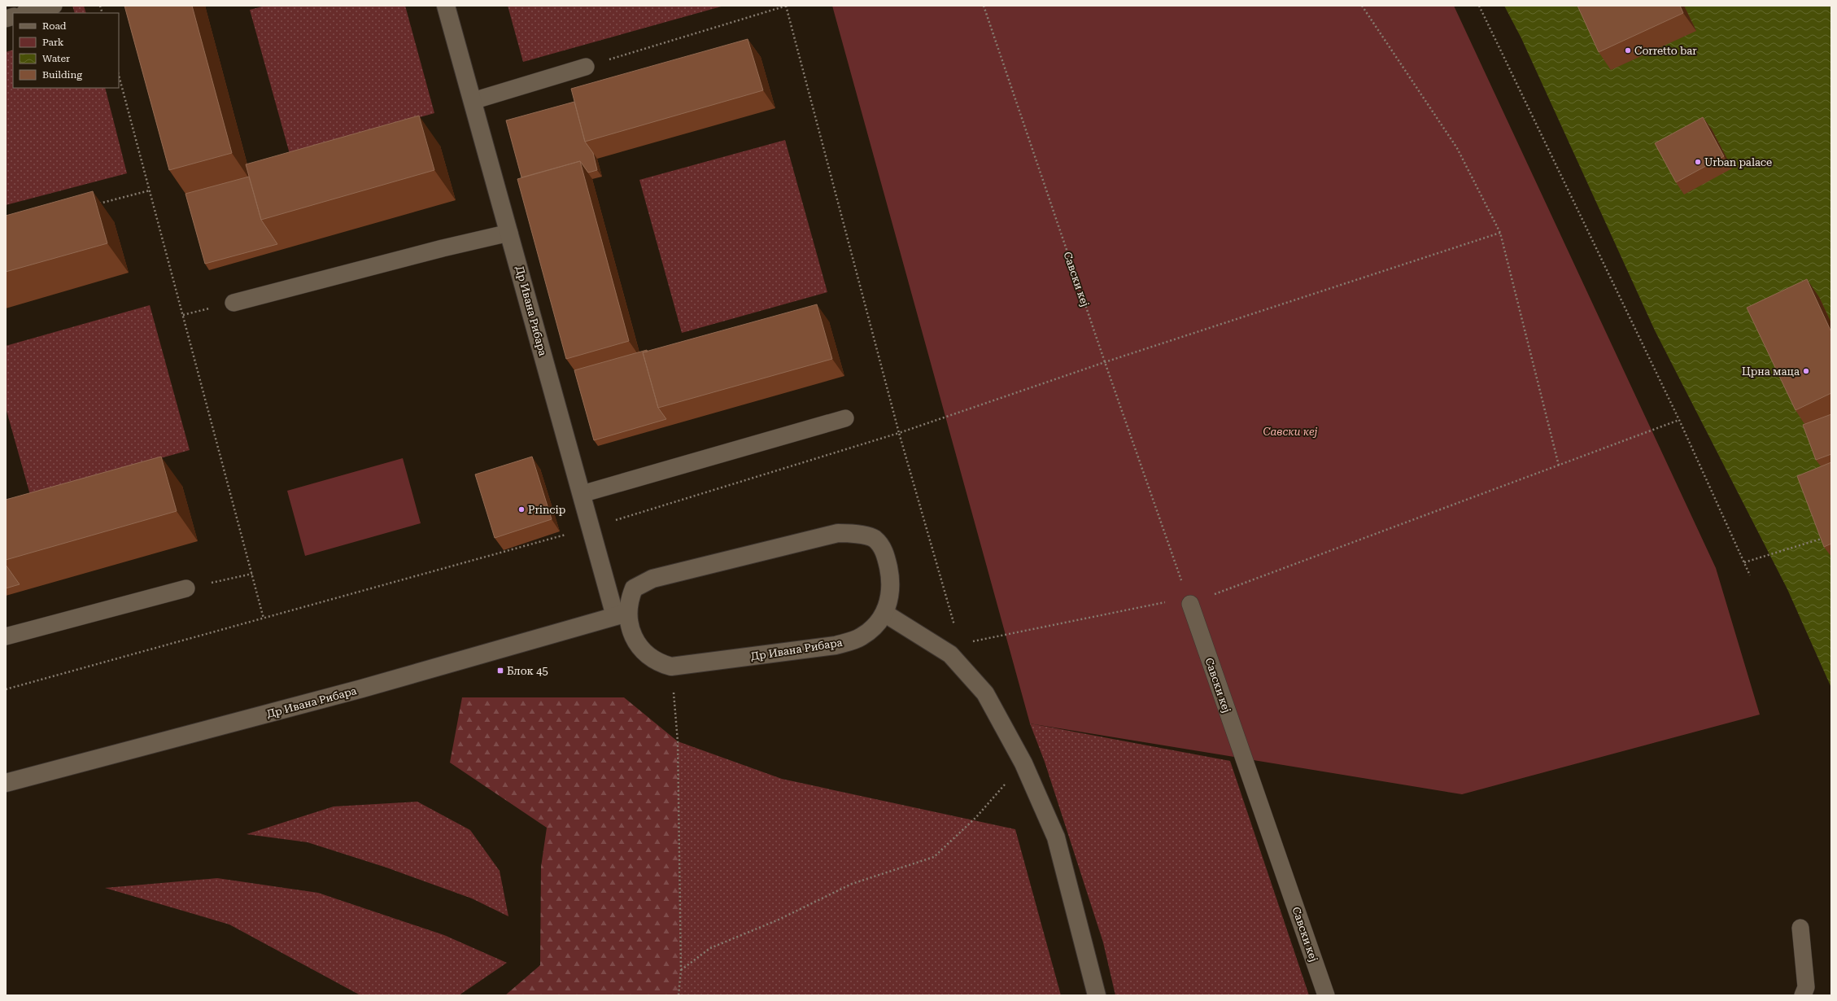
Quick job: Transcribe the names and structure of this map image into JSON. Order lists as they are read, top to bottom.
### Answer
{
  "streets": {
    "street": ["Др Ивана Рибара"],
    "lane": ["Савски кеј"]
  },
  "parks": ["Савски кеј"],
  "places": {
    "other": [
      "Corretto bar",
      "Urban palace",
      "Црна маца",
      "Princip"
    ],
    "transit": ["Блок 45"]
  },
  "legend": [
    "Road",
    "Park",
    "Water",
    "Building"
  ]
}
